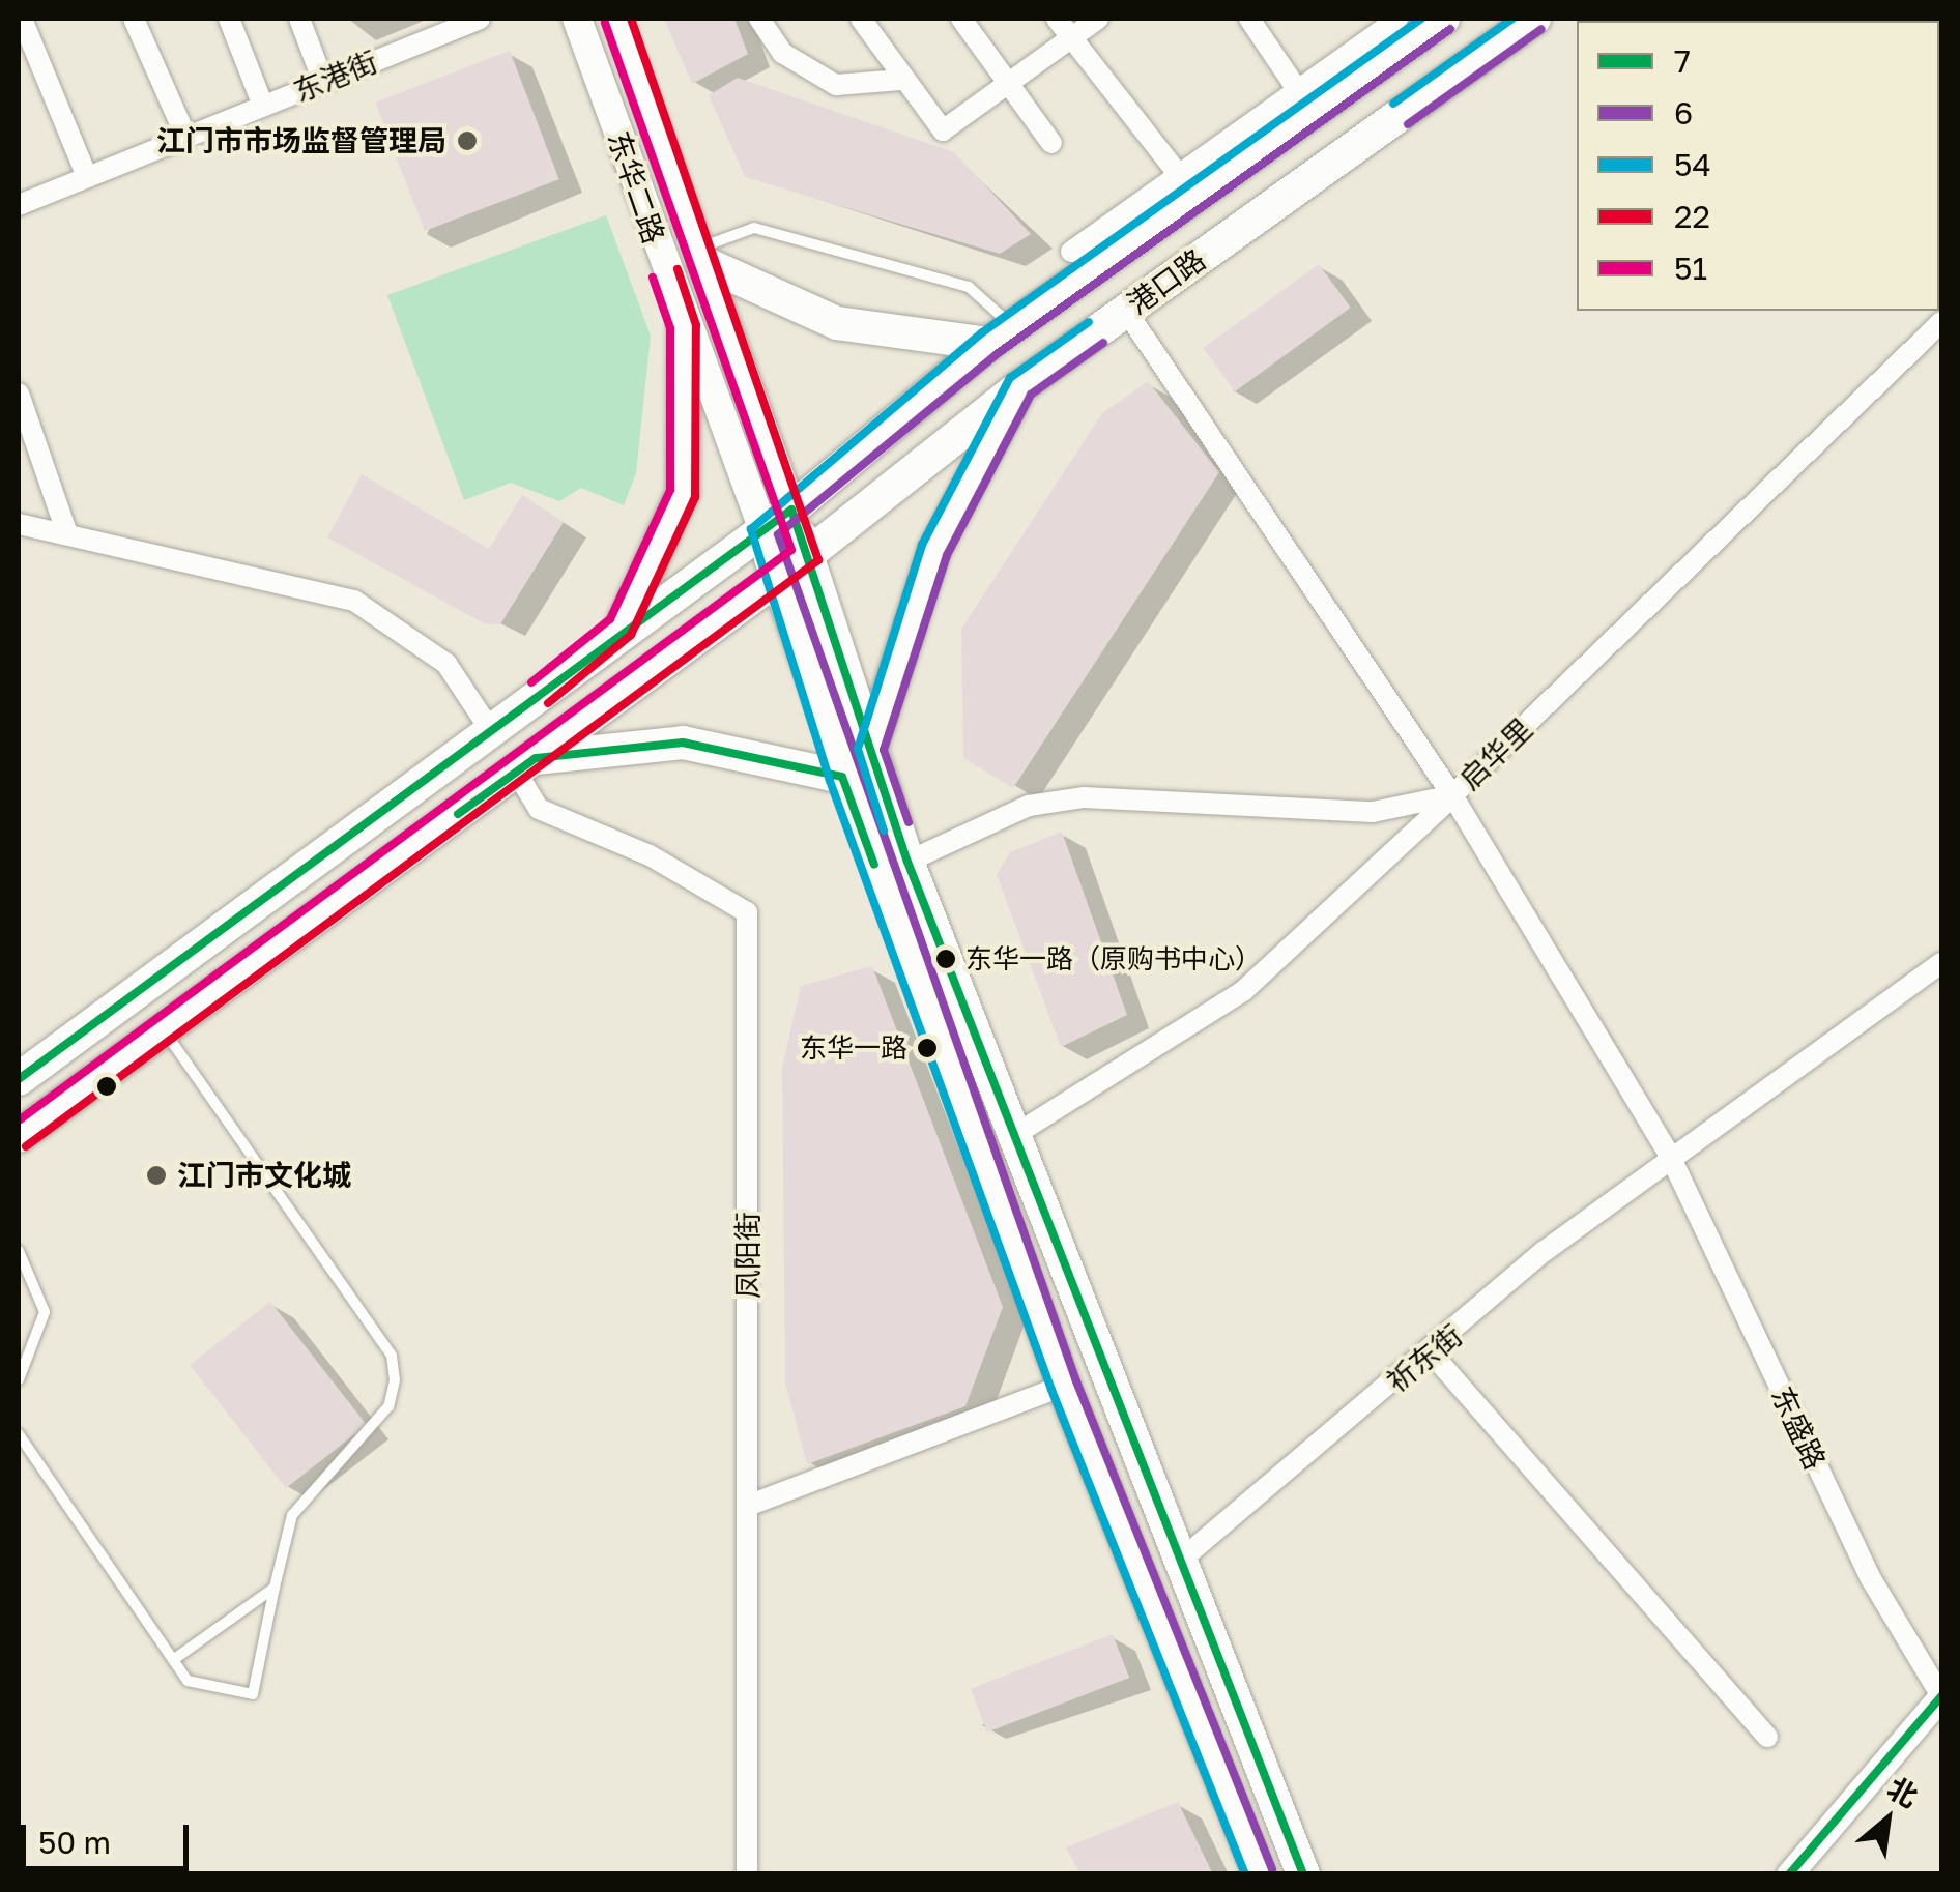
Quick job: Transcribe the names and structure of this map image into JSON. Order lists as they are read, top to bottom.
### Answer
{
  "streets": {
    "main road": ["东华二路", "港口路"],
    "street": [
      "东港街",
      "启华里",
      "凤阳街",
      "祈东街",
      "东盛路"
    ]
  },
  "crossings": [
    ["东华二路", "港口路"],
    ["港口路", "东盛路"],
    ["启华里", "东盛路"],
    ["祈东街", "东盛路"]
  ],
  "places": [
    "江门市市场监督管理局",
    "东华一路（原购书中心）",
    "东华一路",
    "江门市文化城"
  ],
  "lines": [
    "transit line 54",
    "transit line 22",
    "transit line 51",
    "transit line 6",
    "transit line 7"
  ],
  "legend": [
    "7",
    "6",
    "54",
    "22",
    "51"
  ],
  "scale_bar": "50 m",
  "north": "top right"
}
